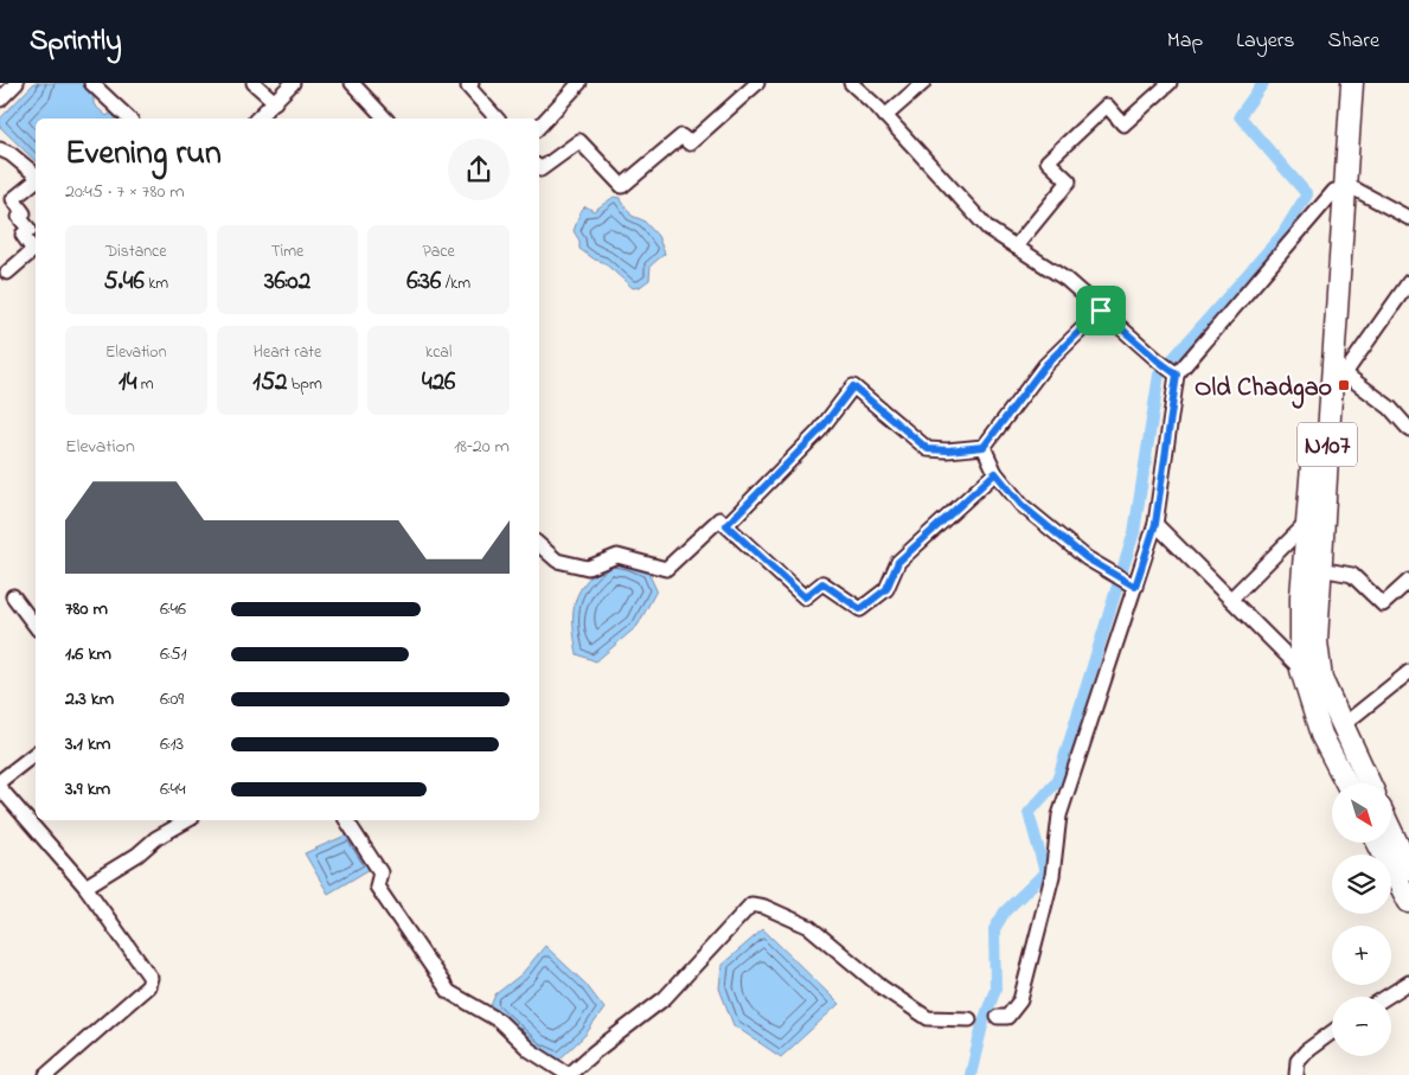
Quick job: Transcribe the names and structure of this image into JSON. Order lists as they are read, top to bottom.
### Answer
{
  "streets": {
    "highway": ["N107"]
  },
  "places": {
    "transit": ["Old Chadgao"]
  },
  "north": "bottom right",
  "page": {
    "header": "Sprintly",
    "nav": ["Map", "Layers", "Share"],
    "heading": ["Evening run", "20:45 · 7 × 780 m"],
    "stats": [
      ["Distance", "5.46 km"],
      ["Time", "36:02"],
      ["Pace", "6:36 /km"],
      ["Elevation", "14 m"],
      ["Heart rate", "152 bpm"],
      ["kcal", "426"]
    ],
    "chart": ["Elevation", "18–20 m"],
    "list": [
      {
        "name": "780 m",
        "note": "6:46"
      },
      {
        "name": "1.6 km",
        "note": "6:51"
      },
      {
        "name": "2.3 km",
        "note": "6:09"
      },
      {
        "name": "3.1 km",
        "note": "6:13"
      },
      {
        "name": "3.9 km",
        "note": "6:44"
      }
    ],
    "map_buttons": ["+", "−"]
  }
}
